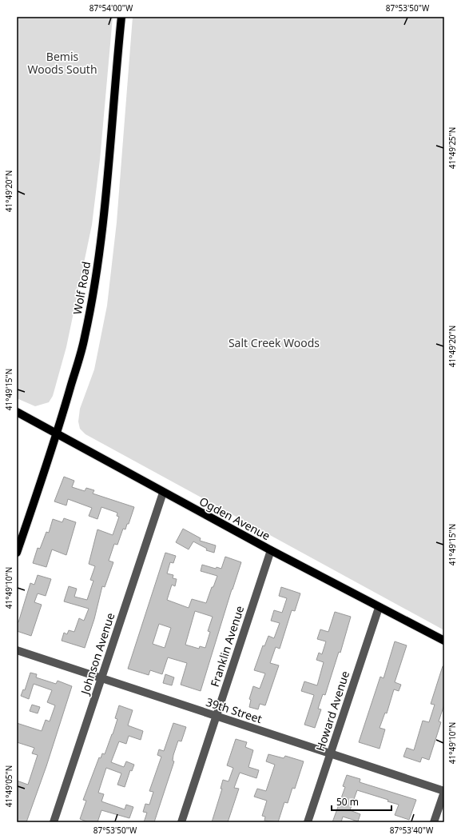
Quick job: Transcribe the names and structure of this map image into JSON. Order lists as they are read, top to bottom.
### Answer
{
  "streets": {
    "main road": ["Wolf Road", "Ogden Avenue"],
    "street": [
      "Franklin Avenue",
      "Johnson Avenue",
      "39th Street",
      "Howard Avenue"
    ]
  },
  "crossings": [
    ["Wolf Road", "Ogden Avenue"],
    ["Ogden Avenue", "Franklin Avenue"],
    ["Ogden Avenue", "Johnson Avenue"],
    ["Ogden Avenue", "Howard Avenue"],
    ["Franklin Avenue", "39th Street"],
    ["Johnson Avenue", "39th Street"],
    ["39th Street", "Howard Avenue"]
  ],
  "parks": ["Bemis Woods South", "Salt Creek Woods"],
  "scale_bar": "50 m",
  "coordinates": [
    "87°54'00\"W",
    "87°53'50\"W",
    "41°49'25\"N",
    "41°49'20\"N",
    "41°49'15\"N",
    "41°49'10\"N",
    "41°49'05\"N",
    "87°53'40\"W"
  ]
}
